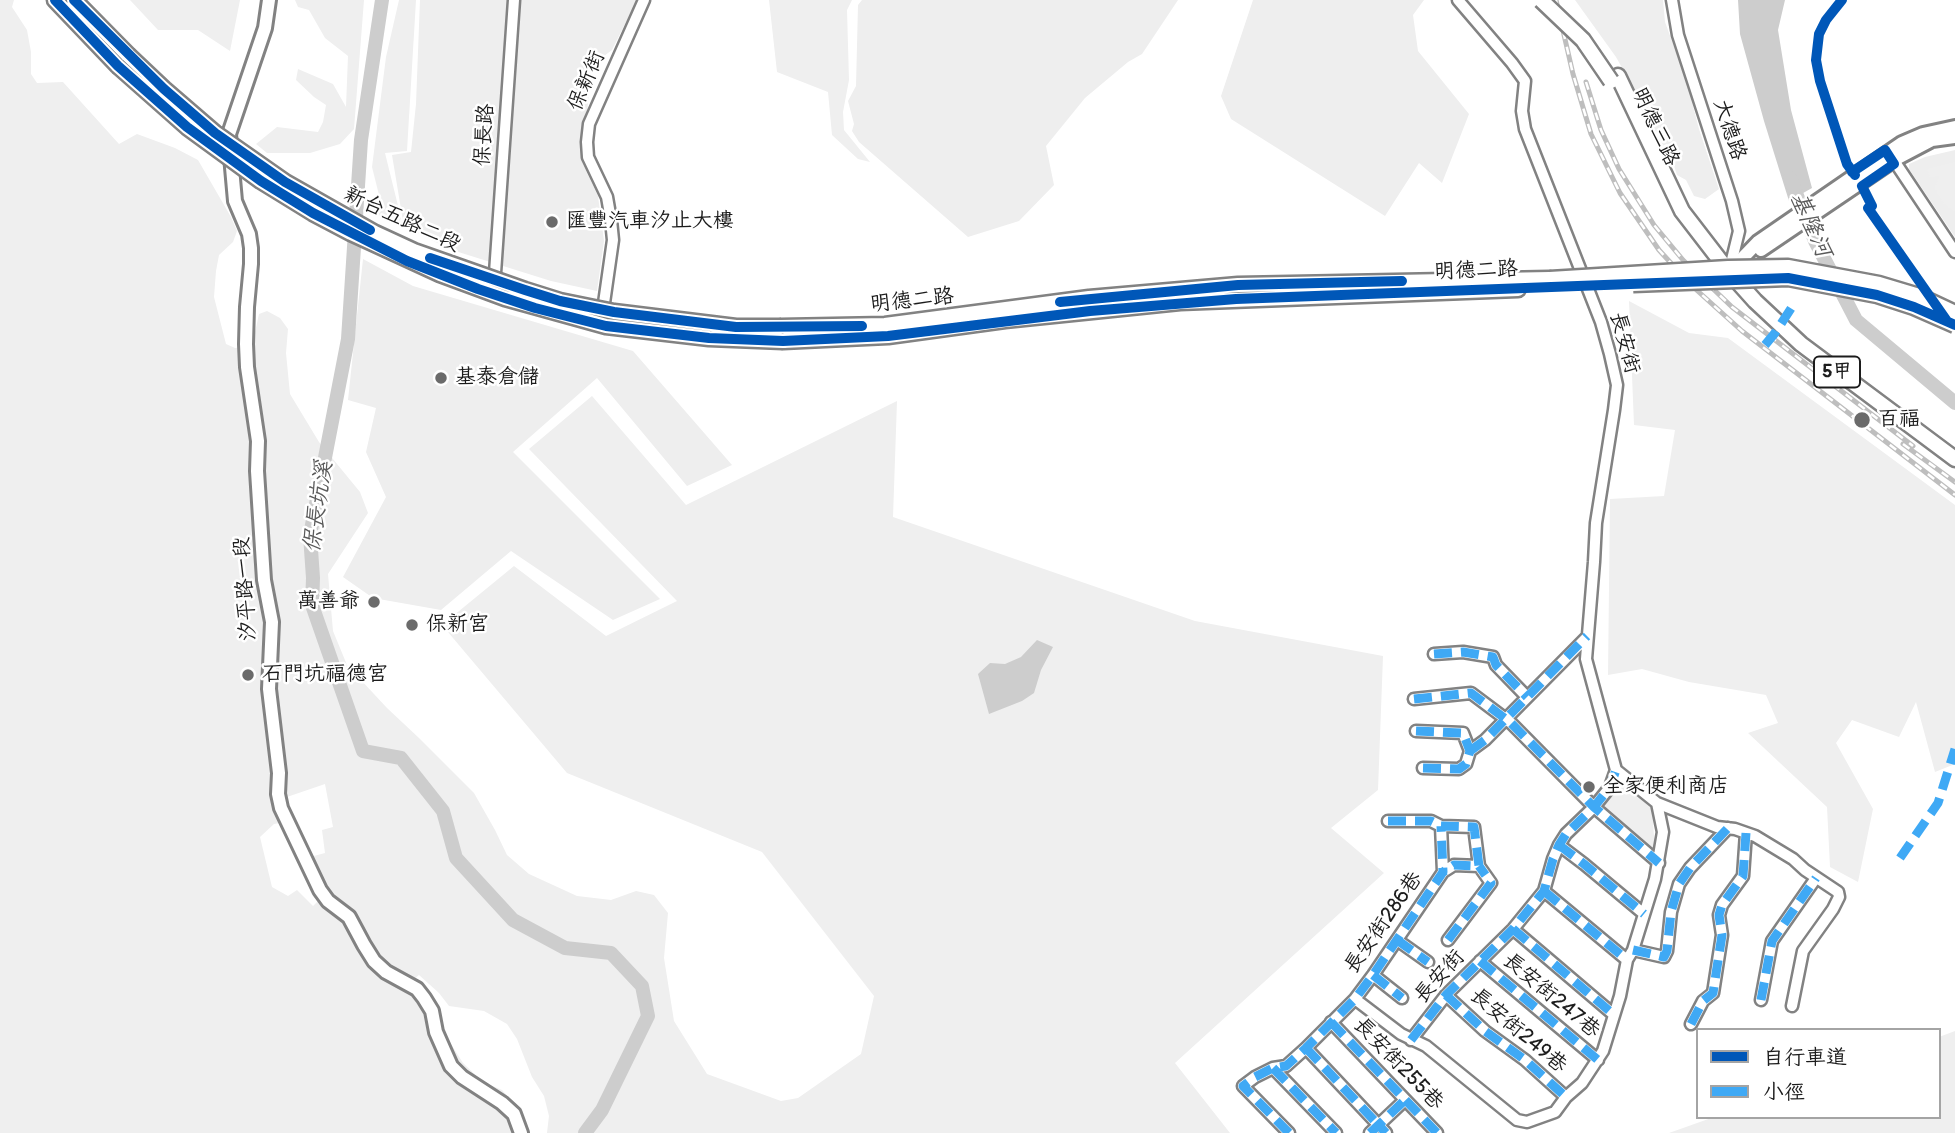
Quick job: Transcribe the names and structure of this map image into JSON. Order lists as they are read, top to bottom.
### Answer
{
  "streets": {
    "main road": [
      "明德三路",
      "新台五路二段",
      "明德二路",
      "5甲"
    ],
    "street": [
      "保新街",
      "大德路",
      "保長路",
      "長安街",
      "汐平路一段",
      "長安街286巷",
      "長安街247巷",
      "長安街249巷",
      "長安街255巷"
    ]
  },
  "crossings": [
    ["明德三路", "大德路"],
    ["新台五路二段", "明德二路"],
    ["長安街", "長安街247巷"],
    ["長安街", "長安街249巷"]
  ],
  "water": ["基隆河", "保長坑溪"],
  "places": [
    "匯豐汽車汐止大樓",
    "基泰倉儲",
    "百福",
    "萬善爺",
    "保新宮",
    "石門坑福德宮",
    "全家便利商店"
  ],
  "legend": ["自行車道", "小徑"]
}
